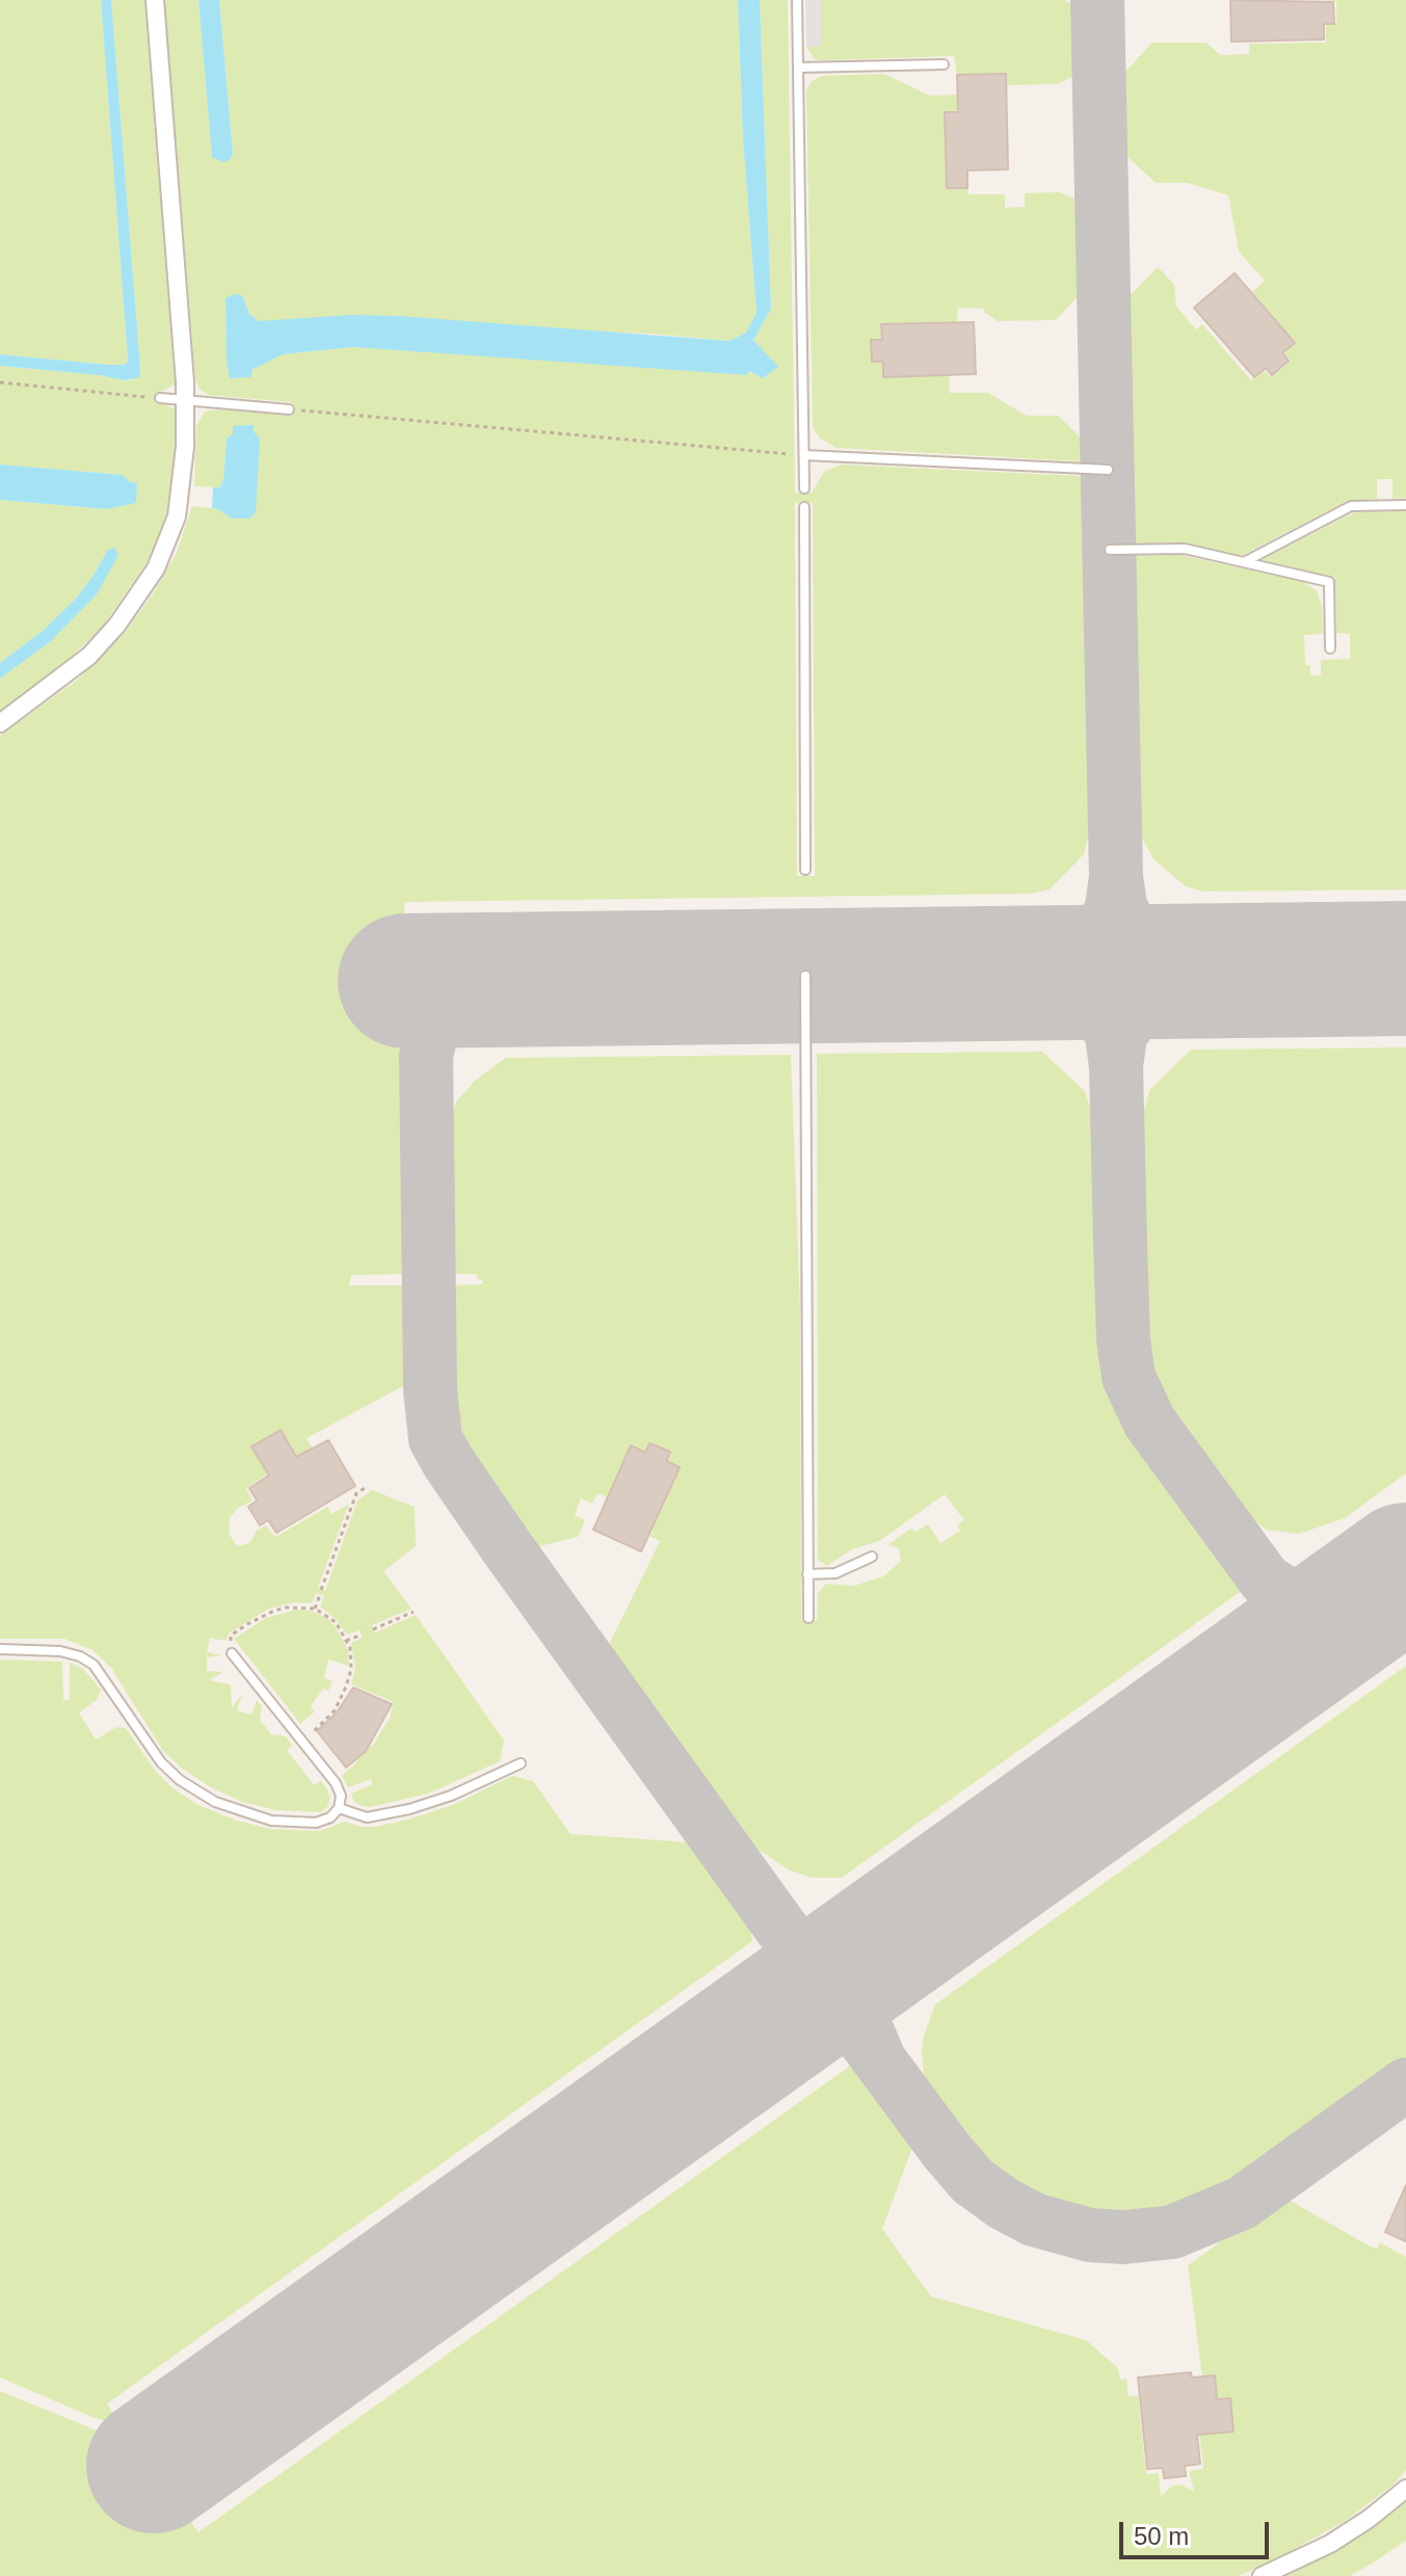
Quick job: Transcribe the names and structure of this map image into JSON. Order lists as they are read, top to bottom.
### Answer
{
  "scale_bar": "50 m"
}
